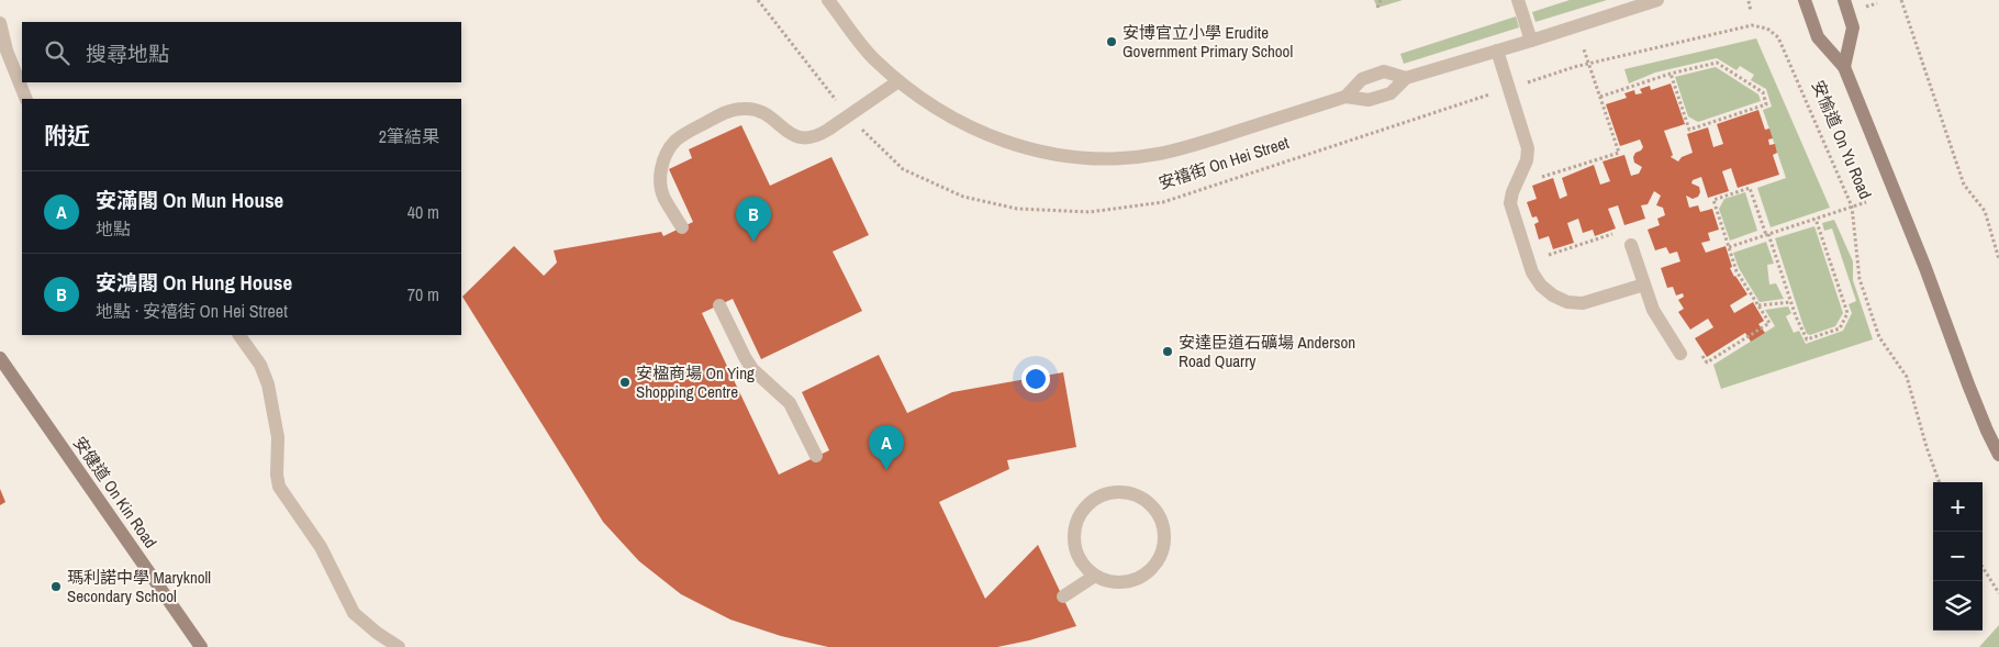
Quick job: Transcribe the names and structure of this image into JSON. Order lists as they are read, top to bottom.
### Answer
{
  "streets": {
    "street": ["安愉道 On Yu Road", "安禧街 On Hei Street", "安健道 On Kin Road"]
  },
  "crossings": [
    ["安愉道 On Yu Road", "安禧街 On Hei Street"]
  ],
  "places": [
    "安博官立小學 Erudite Government Primary School",
    "安達臣道石礦場 Anderson Road Quarry",
    "安楹商場 On Ying Shopping Centre",
    "瑪利諾中學 Maryknoll Secondary School"
  ],
  "page": {
    "search": "搜尋地點",
    "heading": ["附近", "2筆結果"],
    "list": [
      {
        "mark": "A",
        "name": "安滿閣 On Mun House",
        "note": "地點",
        "value": "40 m"
      },
      {
        "mark": "B",
        "name": "安鴻閣 On Hung House",
        "note": "地點 · 安禧街 On Hei Street",
        "value": "70 m"
      }
    ],
    "pins": ["B", "A"],
    "map_buttons": ["+", "−"]
  }
}
